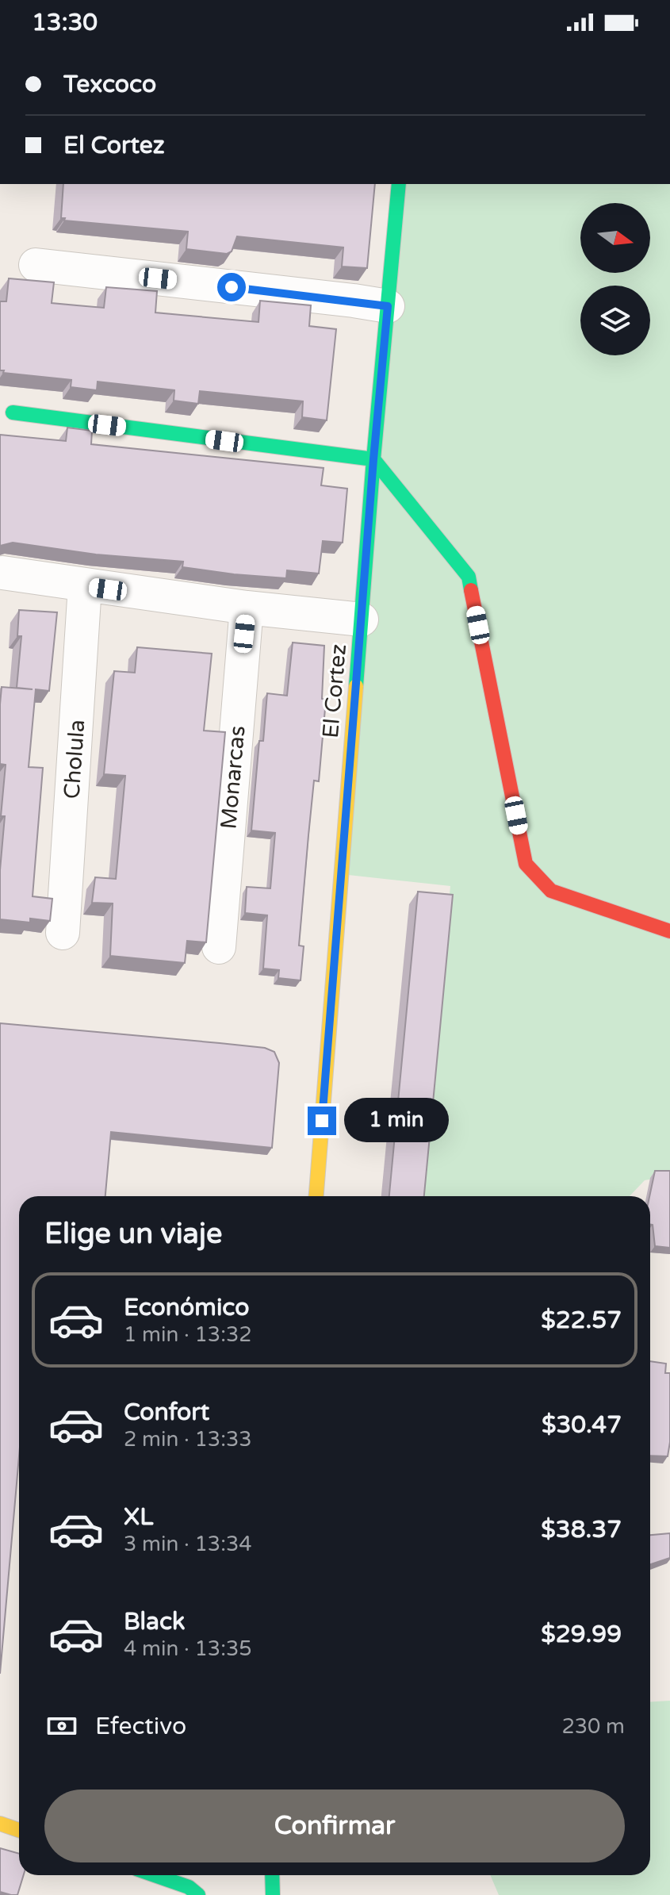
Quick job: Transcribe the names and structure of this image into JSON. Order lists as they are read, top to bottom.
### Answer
{
  "streets": {
    "street": ["El Cortez", "Cholula", "Monarcas"]
  },
  "north": "right",
  "page": {
    "status": "13:30",
    "banner": ["Texcoco", "El Cortez"],
    "bubble": "1 min",
    "heading": "Elige un viaje",
    "list": [
      {
        "name": "Económico",
        "note": "1 min · 13:32",
        "value": "$22.57"
      },
      {
        "name": "Confort",
        "note": "2 min · 13:33",
        "value": "$30.47"
      },
      {
        "name": "XL",
        "note": "3 min · 13:34",
        "value": "$38.37"
      },
      {
        "name": "Black",
        "note": "4 min · 13:35",
        "value": "$29.99"
      }
    ],
    "pay": ["Efectivo", "230 m"],
    "buttons": "Confirmar"
  }
}
